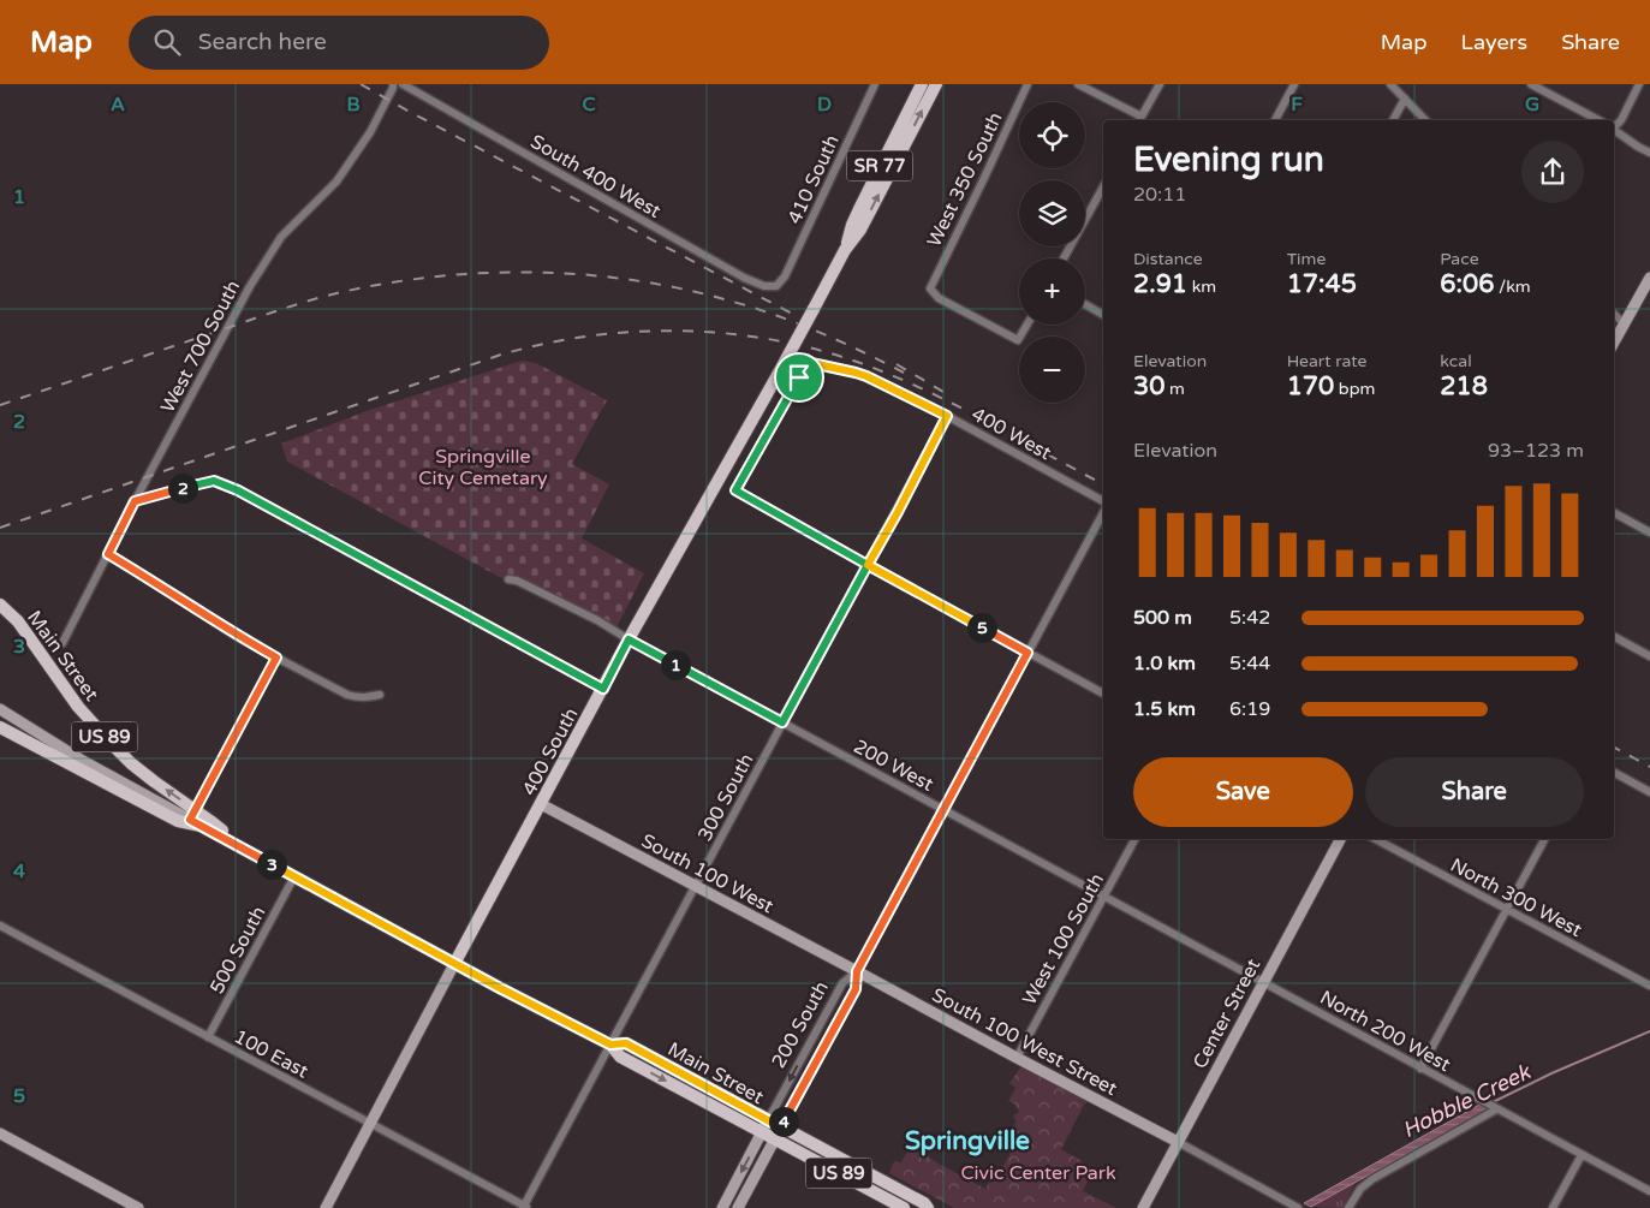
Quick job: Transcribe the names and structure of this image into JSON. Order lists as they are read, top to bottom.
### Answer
{
  "streets": {
    "main road": [
      "SR 77",
      "Main Street",
      "US 89",
      "400 South"
    ],
    "street": [
      "South 400 West",
      "410 South",
      "West 350 South",
      "West 700 South",
      "400 West",
      "200 West",
      "300 South",
      "South 100 West",
      "North 300 West",
      "West 100 South",
      "500 South",
      "Center Street",
      "200 South",
      "North 200 West",
      "South 100 West Street",
      "100 East"
    ]
  },
  "crossings": [
    ["South 400 West", "410 South"],
    ["400 West", "300 South"],
    ["Main Street", "400 South"],
    ["Main Street", "300 South"],
    ["Main Street", "500 South"],
    ["Main Street", "200 South"],
    ["400 South", "200 West"],
    ["400 South", "South 100 West"],
    ["400 South", "100 East"],
    ["200 West", "300 South"],
    ["200 West", "West 100 South"],
    ["200 West", "Center Street"],
    ["200 West", "North 200 West"],
    ["300 South", "South 100 West"],
    ["300 South", "100 East"],
    ["South 100 West", "200 South"],
    ["South 100 West", "South 100 West Street"],
    ["West 100 South", "South 100 West Street"],
    ["500 South", "100 East"],
    ["Center Street", "North 200 West"],
    ["Center Street", "South 100 West Street"],
    ["200 South", "South 100 West Street"]
  ],
  "districts": ["Springville"],
  "water": ["Hobble Creek"],
  "parks": ["Springville City Cemetary", "Civic Center Park"],
  "page": {
    "header": "Map",
    "search": "Search here",
    "nav": ["Map", "Layers", "Share"],
    "map_buttons": ["+", "−"],
    "heading": ["Evening run", "20:11"],
    "stats": [
      ["Distance", "2.91 km"],
      ["Time", "17:45"],
      ["Pace", "6:06 /km"],
      ["Elevation", "30 m"],
      ["Heart rate", "170 bpm"],
      ["kcal", "218"]
    ],
    "chart": ["Elevation", "93–123 m"],
    "pins": [
      "2",
      "5",
      "1",
      "3",
      "4"
    ],
    "list": [
      {
        "name": "500 m",
        "note": "5:42"
      },
      {
        "name": "1.0 km",
        "note": "5:44"
      },
      {
        "name": "1.5 km",
        "note": "6:19"
      }
    ],
    "buttons": ["Save", "Share"]
  },
  "grid": {
    "columns": [
      "A",
      "B",
      "C",
      "D",
      "F",
      "G"
    ],
    "rows": [
      "1",
      "2",
      "3",
      "4",
      "5"
    ]
  }
}
